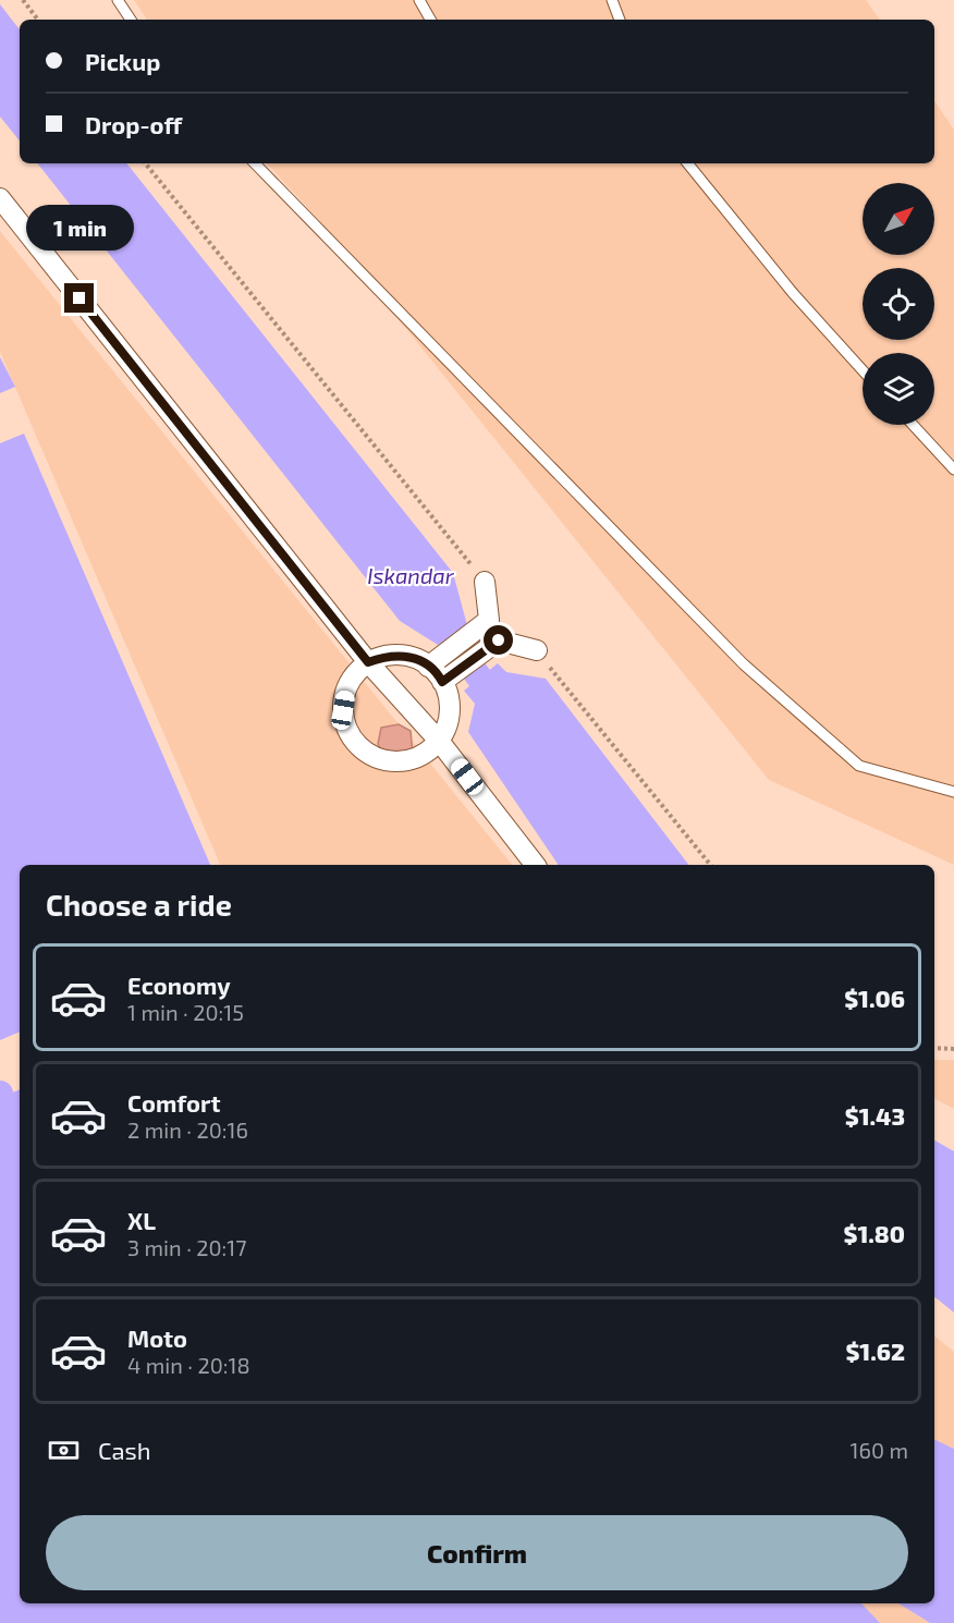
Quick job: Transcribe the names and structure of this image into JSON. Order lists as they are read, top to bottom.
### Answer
{
  "water": ["Iskandar"],
  "north": "top right",
  "page": {
    "banner": ["Pickup", "Drop-off"],
    "bubble": "1 min",
    "heading": "Choose a ride",
    "list": [
      {
        "name": "Economy",
        "note": "1 min · 20:15",
        "value": "$1.06"
      },
      {
        "name": "Comfort",
        "note": "2 min · 20:16",
        "value": "$1.43"
      },
      {
        "name": "XL",
        "note": "3 min · 20:17",
        "value": "$1.80"
      },
      {
        "name": "Moto",
        "note": "4 min · 20:18",
        "value": "$1.62"
      }
    ],
    "pay": ["Cash", "160 m"],
    "buttons": "Confirm"
  }
}
